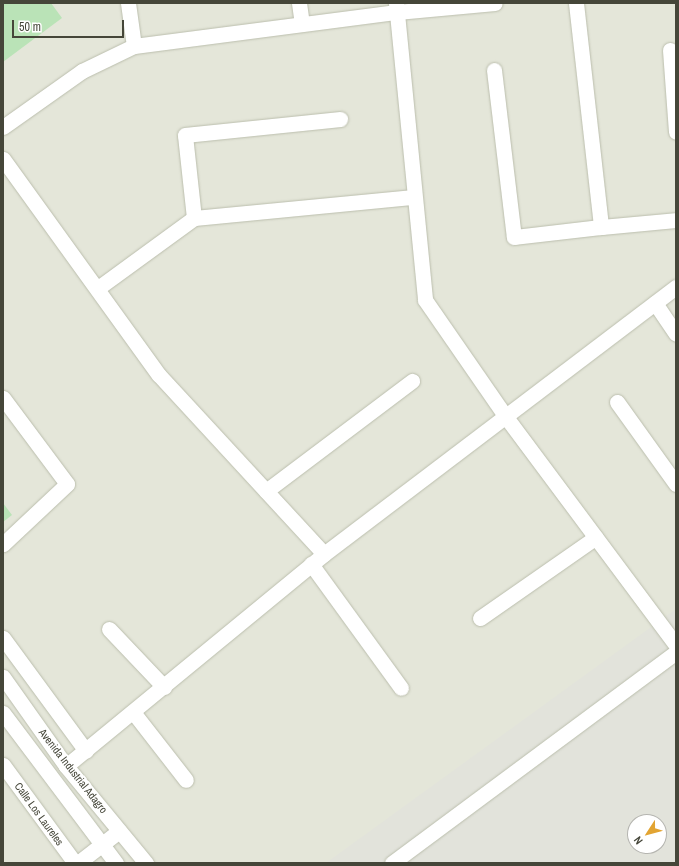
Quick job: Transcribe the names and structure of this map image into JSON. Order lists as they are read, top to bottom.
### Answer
{
  "streets": {
    "street": ["Avenida Industrial Adagro", "Calle Los Laureles"]
  },
  "scale_bar": "50 m",
  "north": "bottom left"
}
